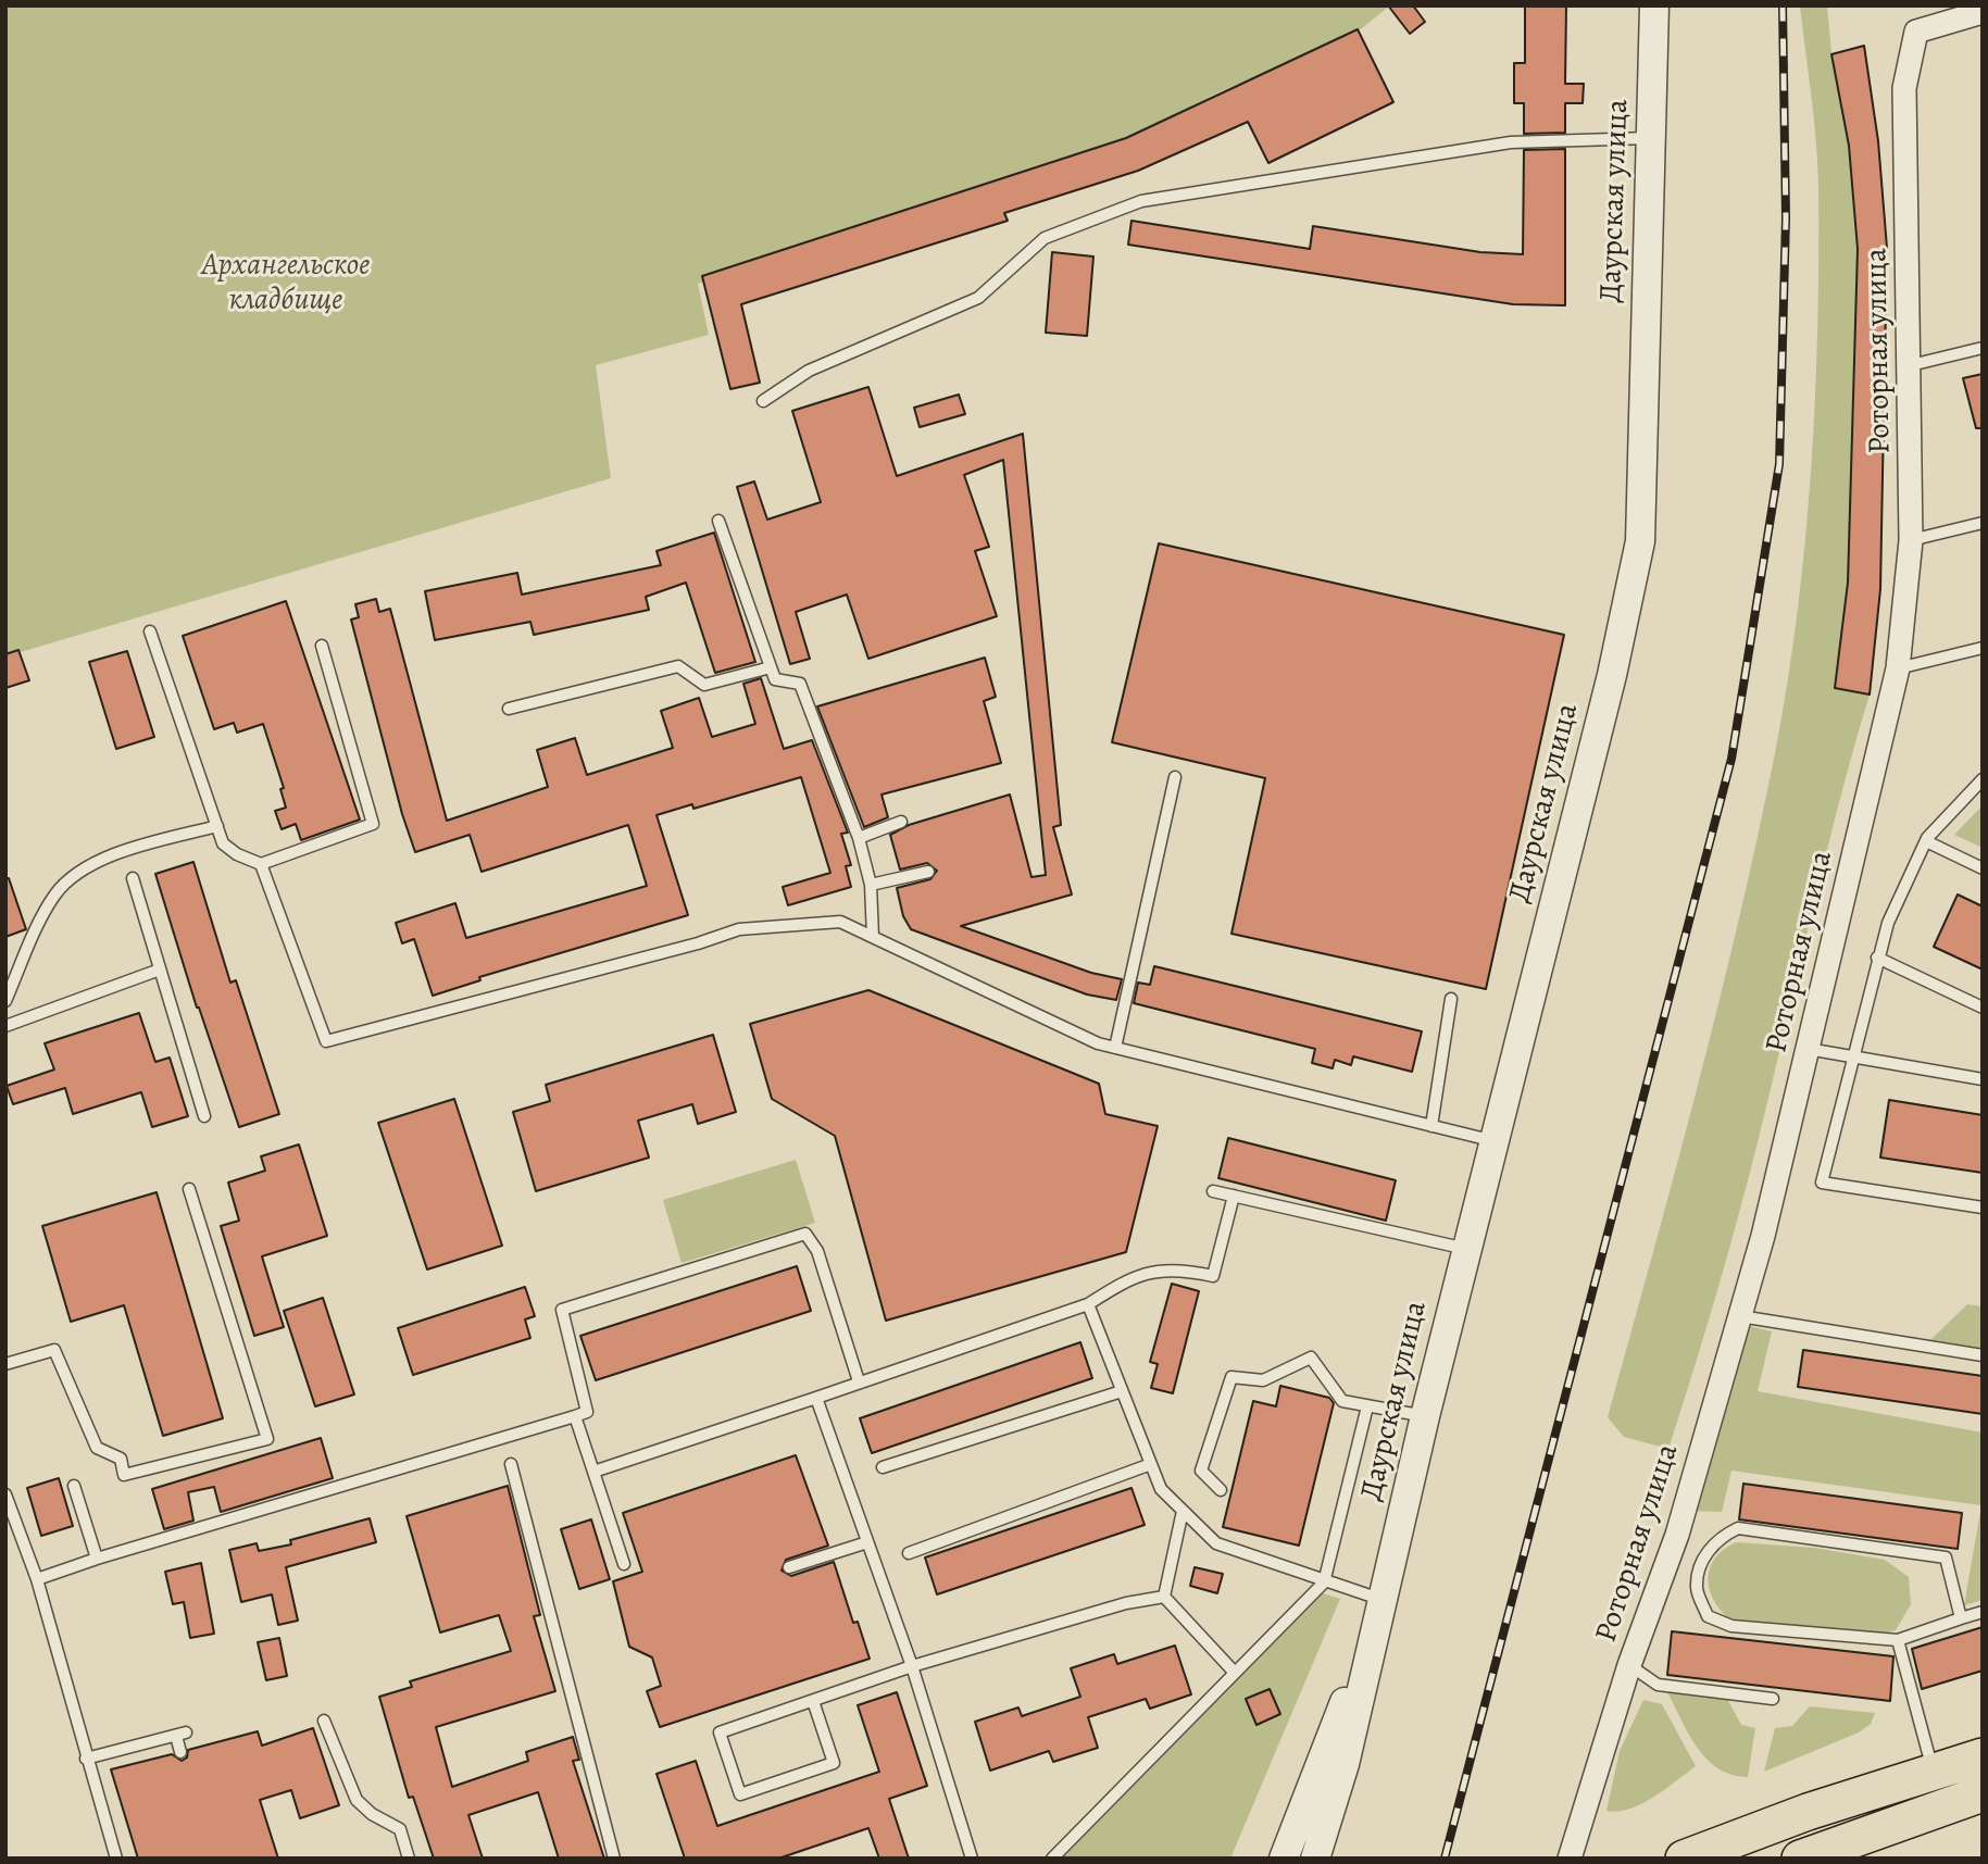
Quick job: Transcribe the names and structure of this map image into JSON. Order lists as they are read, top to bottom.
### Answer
{
  "streets": {
    "street": ["Даурская улица", "Роторная улица"]
  },
  "parks": ["Архангельское кладбище"]
}
